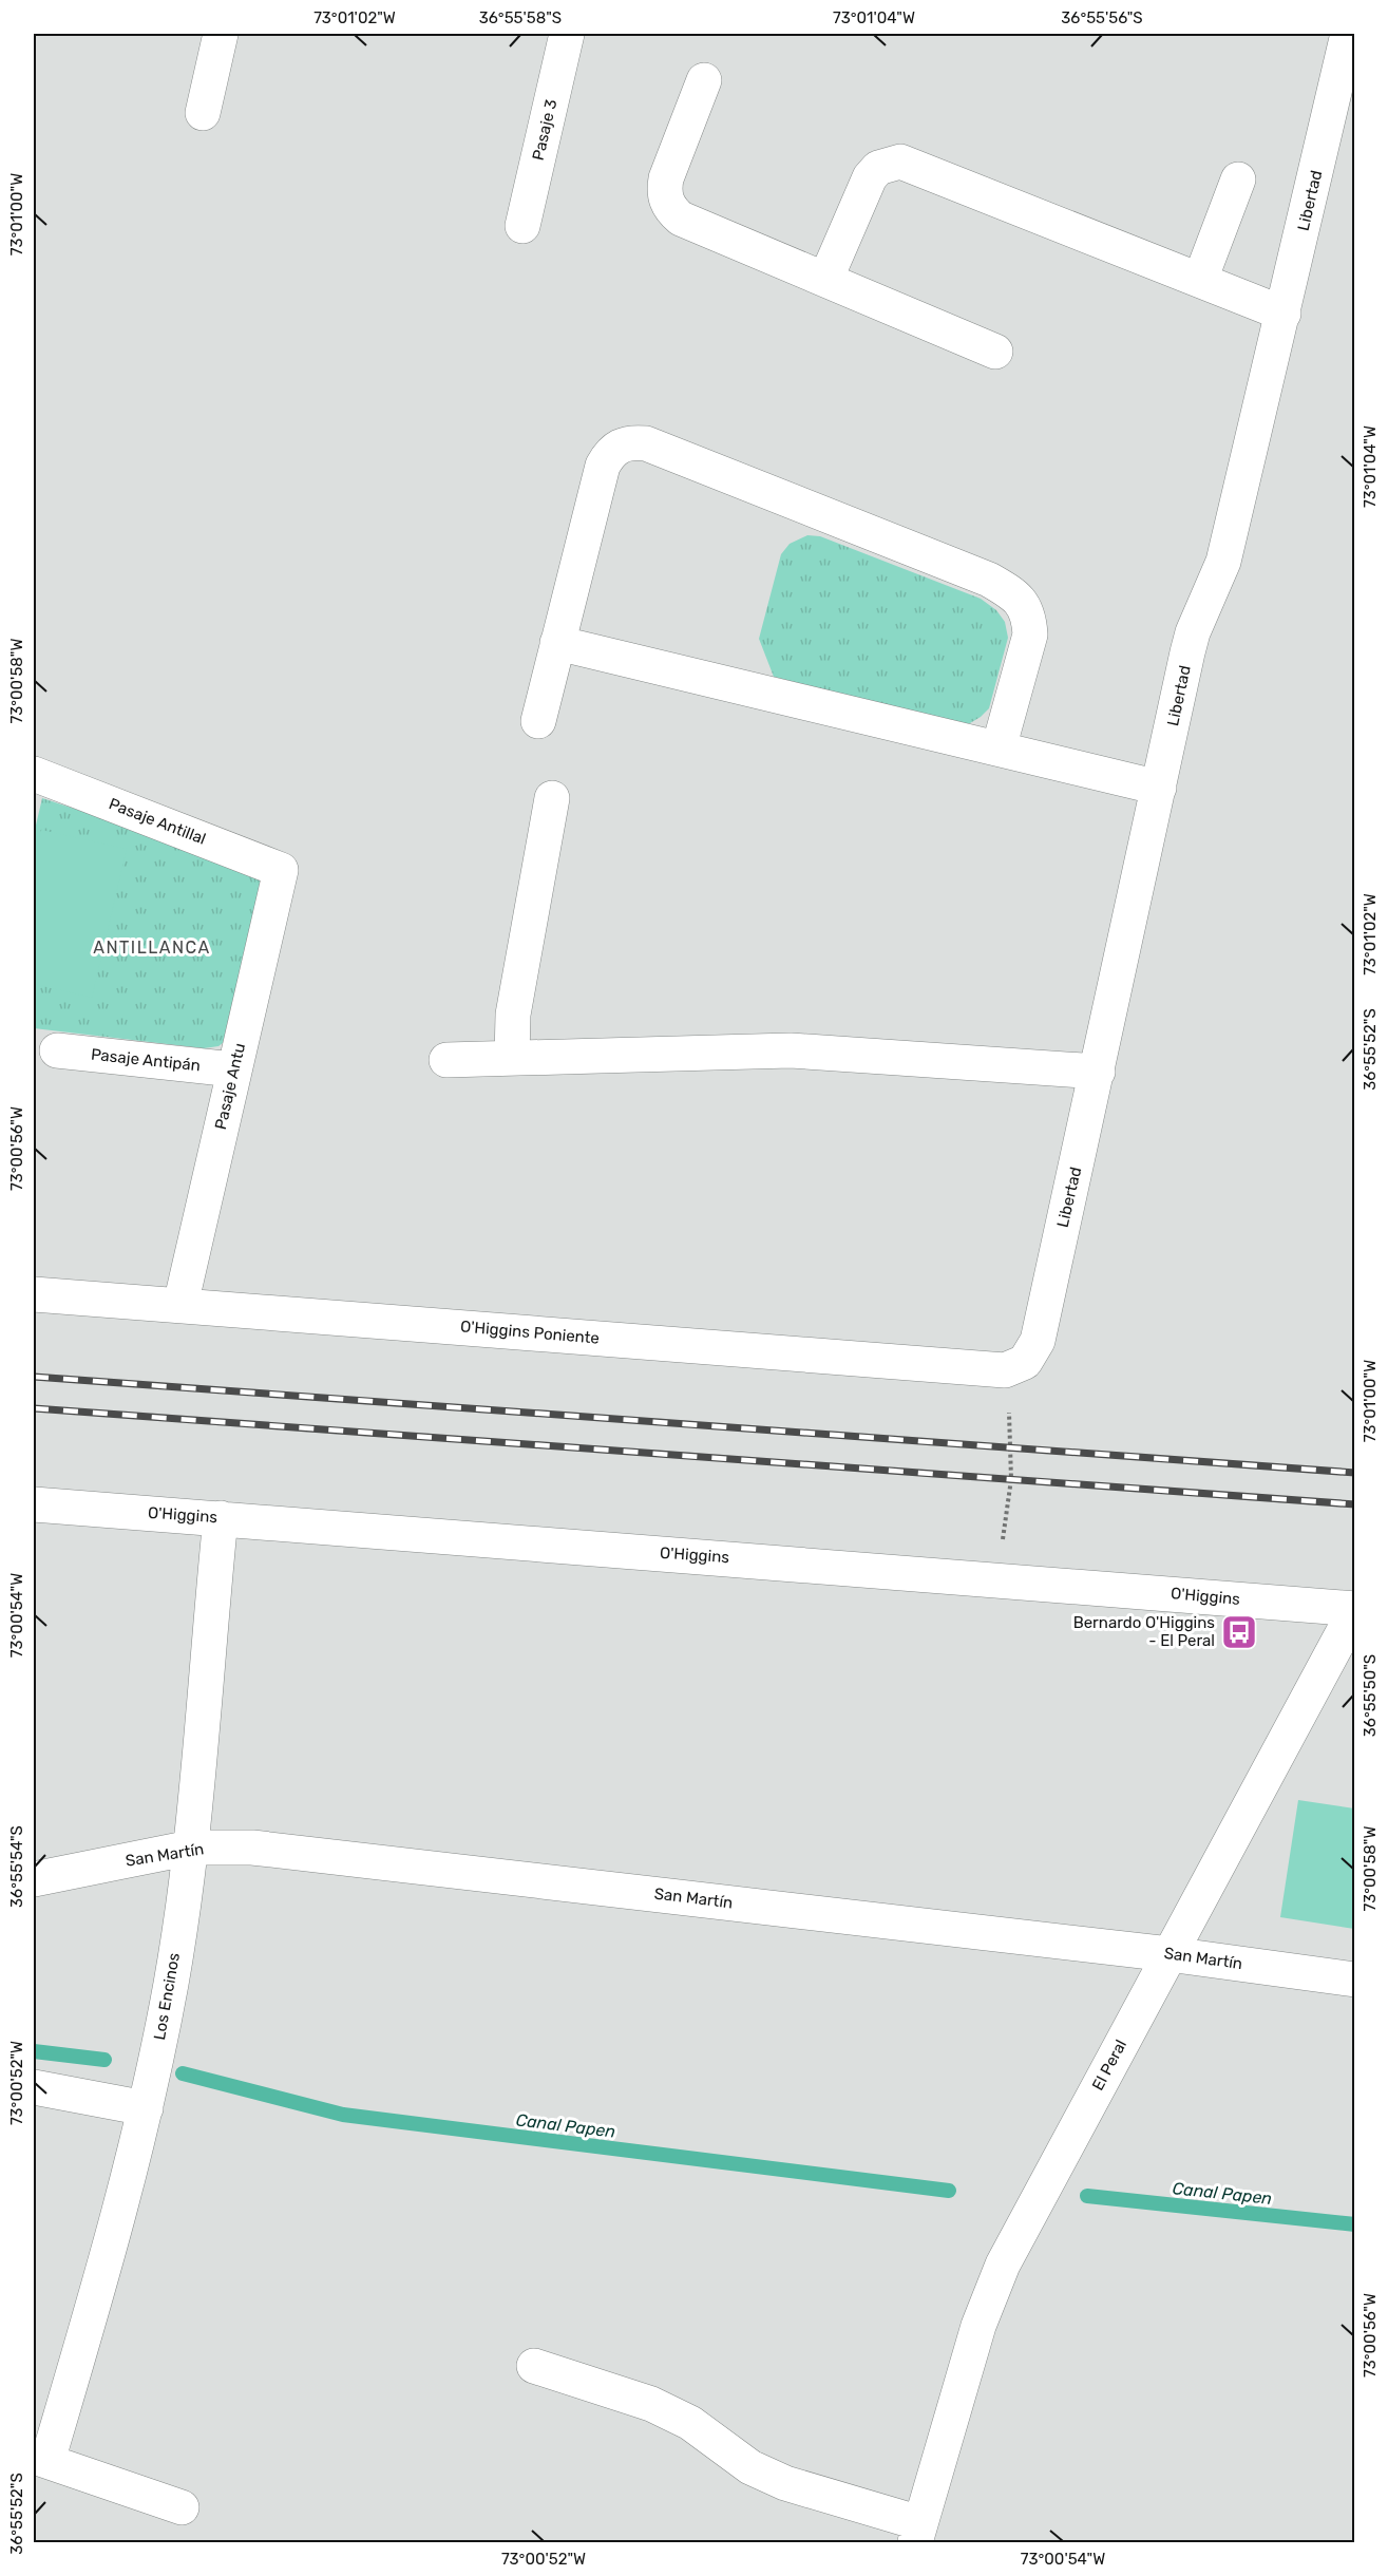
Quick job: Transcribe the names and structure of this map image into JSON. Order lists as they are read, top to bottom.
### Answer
{
  "streets": {
    "street": [
      "Pasaje 3",
      "Libertad",
      "Pasaje Antillal",
      "Pasaje Antipán",
      "Pasaje Antu",
      "O'Higgins Poniente",
      "O'Higgins",
      "San Martín",
      "Los Encinos",
      "El Peral"
    ]
  },
  "crossings": [
    ["Libertad", "O'Higgins Poniente"],
    ["Pasaje Antillal", "Pasaje Antu"],
    ["Pasaje Antipán", "Pasaje Antu"],
    ["Pasaje Antu", "O'Higgins Poniente"],
    ["O'Higgins", "Los Encinos"],
    ["O'Higgins", "El Peral"],
    ["San Martín", "Los Encinos"],
    ["San Martín", "El Peral"]
  ],
  "districts": ["ANTILLANCA"],
  "water": ["Canal Papen"],
  "places": {
    "bus stop": ["Bernardo O'Higgins - El Peral"]
  },
  "coordinates": [
    "73°01'02\"W",
    "36°55'58\"S",
    "73°01'04\"W",
    "36°55'56\"S",
    "73°01'00\"W",
    "73°00'58\"W",
    "36°55'52\"S",
    "73°00'56\"W",
    "73°00'54\"W",
    "36°55'50\"S",
    "36°55'54\"S",
    "73°00'52\"W"
  ]
}
